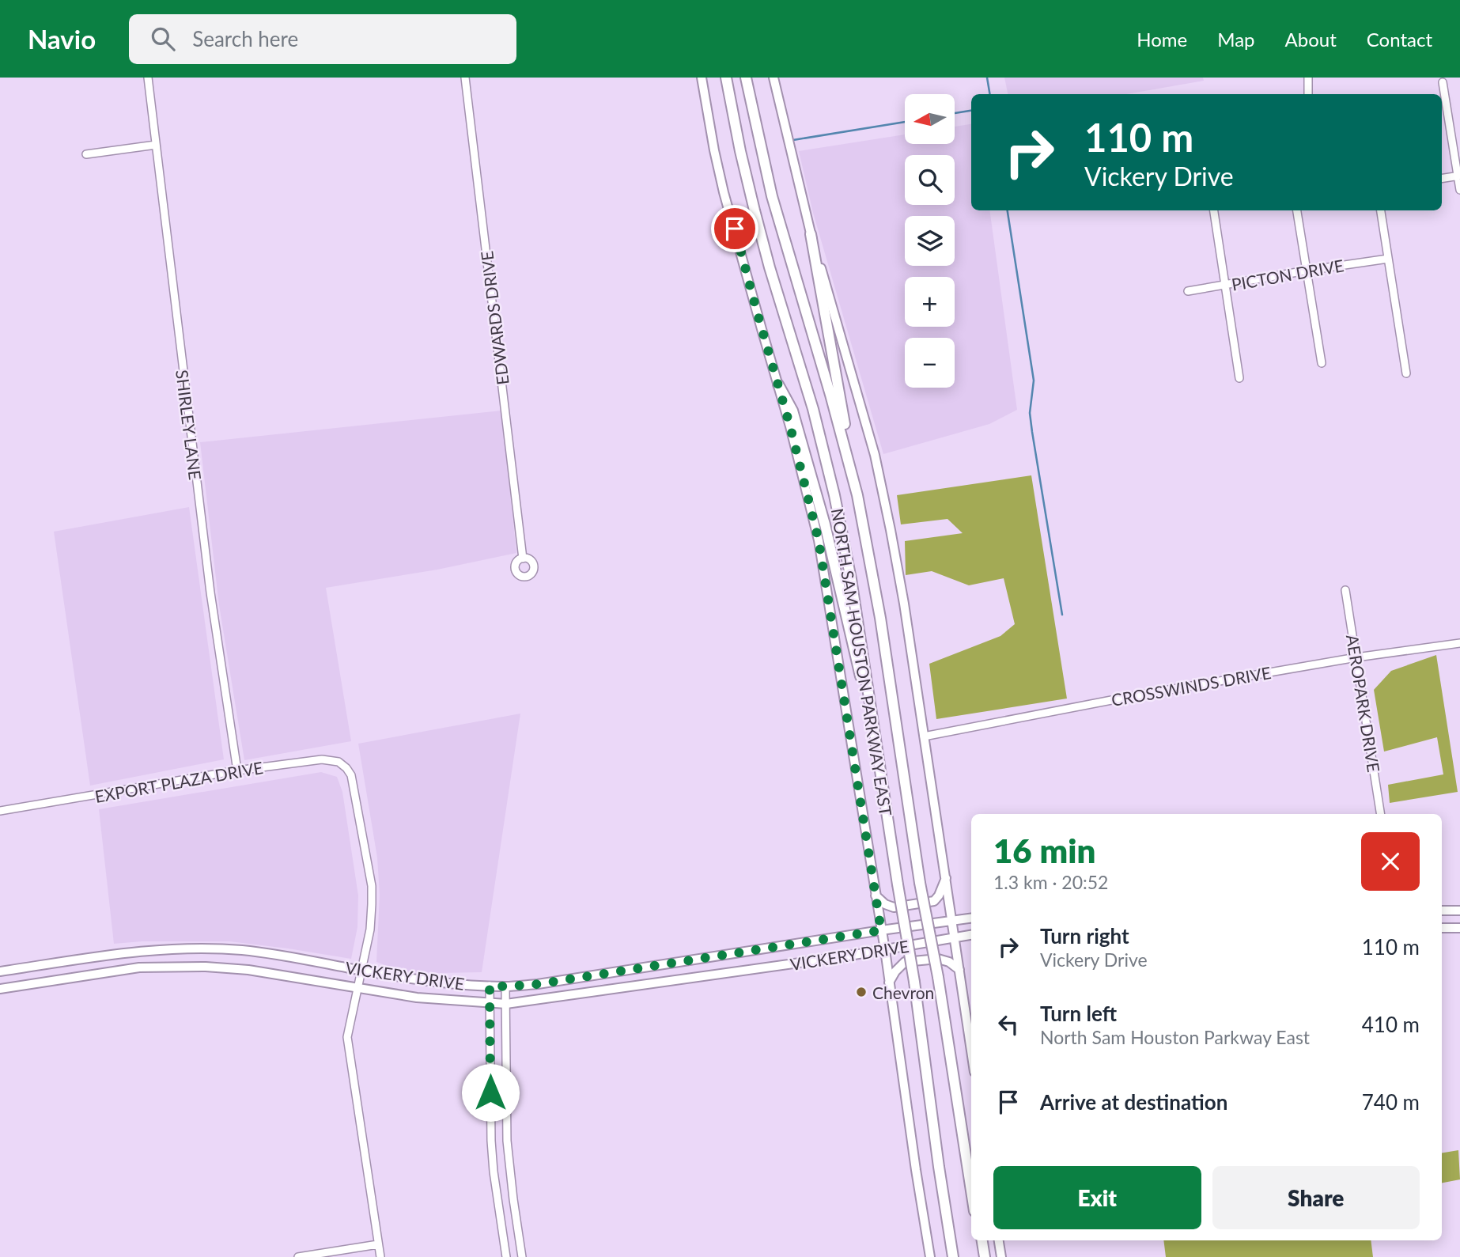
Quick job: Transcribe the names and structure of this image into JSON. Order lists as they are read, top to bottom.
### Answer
{
  "streets": {
    "highway": ["NORTH SAM HOUSTON PARKWAY EAST"],
    "main road": ["VICKERY DRIVE"],
    "street": [
      "PICTON DRIVE",
      "EDWARDS DRIVE",
      "SHIRLEY LANE",
      "CROSSWINDS DRIVE",
      "AEROPARK DRIVE",
      "EXPORT PLAZA DRIVE"
    ]
  },
  "crossings": [
    ["SHIRLEY LANE", "EXPORT PLAZA DRIVE"],
    ["NORTH SAM HOUSTON PARKWAY EAST", "VICKERY DRIVE"],
    ["CROSSWINDS DRIVE", "AEROPARK DRIVE"],
    ["EXPORT PLAZA DRIVE", "VICKERY DRIVE"]
  ],
  "places": ["Chevron"],
  "north": "left",
  "page": {
    "header": "Navio",
    "search": "Search here",
    "nav": [
      "Home",
      "Map",
      "About",
      "Contact"
    ],
    "map_buttons": ["+", "−"],
    "turn": ["110 m", "Vickery Drive"],
    "heading": ["16 min", "1.3 km · 20:52"],
    "list": [
      {
        "name": "Turn right",
        "note": "Vickery Drive",
        "value": "110 m"
      },
      {
        "name": "Turn left",
        "note": "North Sam Houston Parkway East",
        "value": "410 m"
      },
      {
        "name": "Arrive at destination",
        "value": "740 m"
      }
    ],
    "buttons": ["Exit", "Share"]
  }
}
